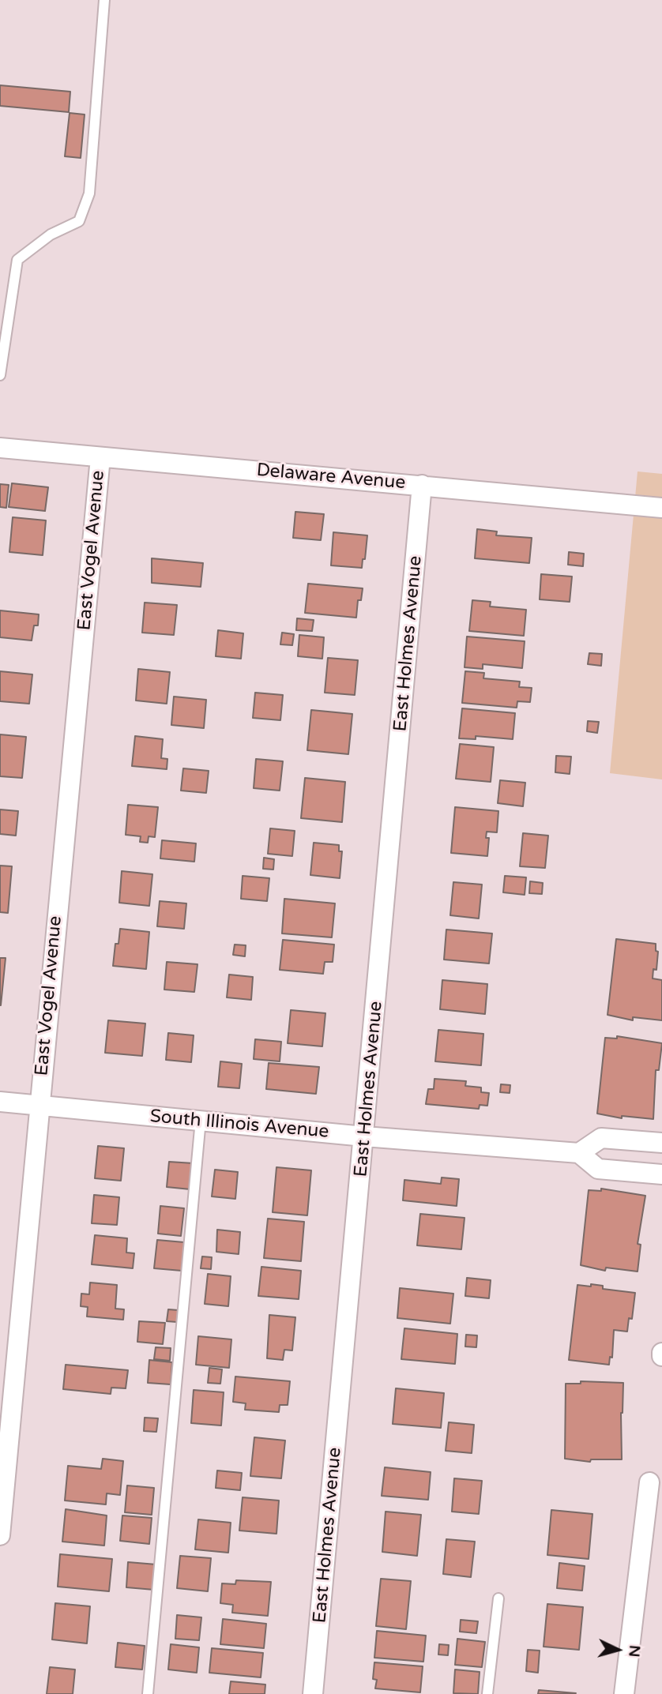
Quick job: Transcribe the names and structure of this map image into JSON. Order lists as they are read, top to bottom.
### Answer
{
  "streets": {
    "street": [
      "Delaware Avenue",
      "East Vogel Avenue",
      "East Holmes Avenue",
      "South Illinois Avenue"
    ]
  },
  "crossings": [
    ["Delaware Avenue", "East Vogel Avenue"],
    ["Delaware Avenue", "East Holmes Avenue"],
    ["East Vogel Avenue", "South Illinois Avenue"],
    ["East Holmes Avenue", "South Illinois Avenue"]
  ],
  "north": "right"
}
